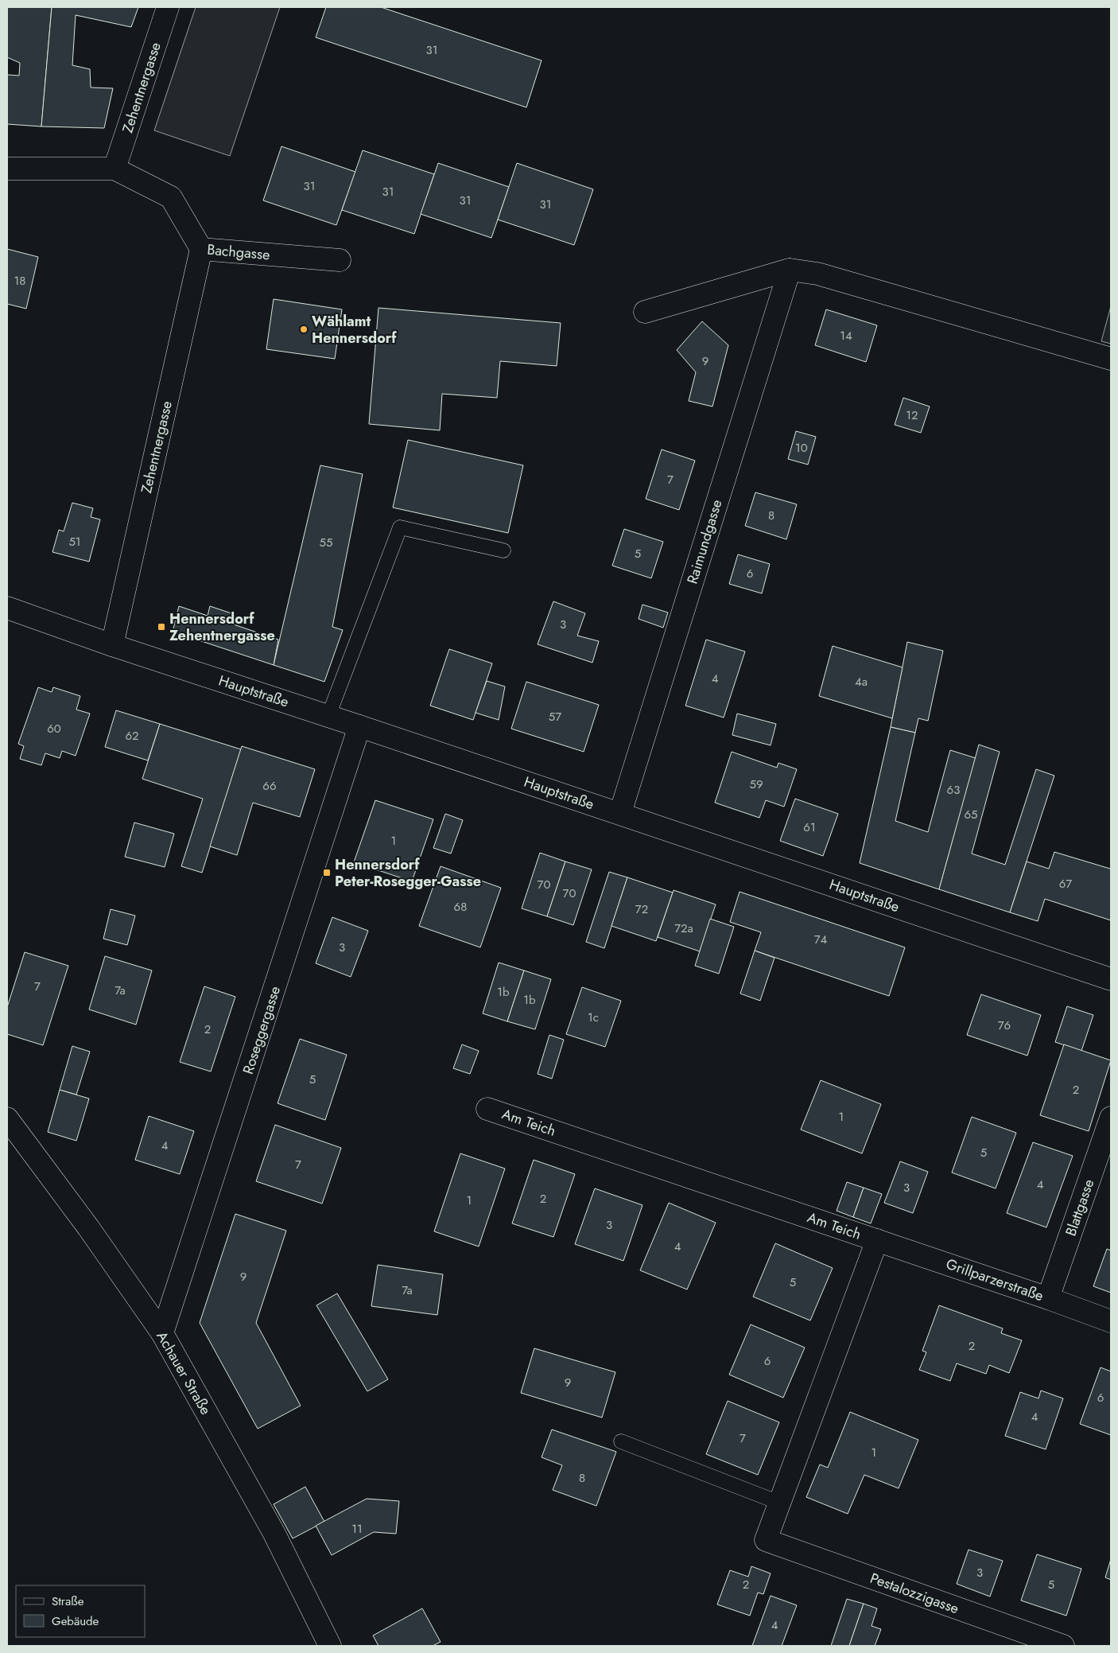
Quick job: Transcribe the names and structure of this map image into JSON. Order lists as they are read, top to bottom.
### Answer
{
  "streets": {
    "street": [
      "Zehentnergasse",
      "Bachgasse",
      "Raimundgasse",
      "Hauptstraße",
      "Roseggergasse",
      "Am Teich",
      "Blattgasse",
      "Grillparzerstraße",
      "Achauer Straße",
      "Pestalozzigasse"
    ]
  },
  "crossings": [
    ["Zehentnergasse", "Bachgasse"],
    ["Zehentnergasse", "Hauptstraße"],
    ["Raimundgasse", "Hauptstraße"],
    ["Hauptstraße", "Roseggergasse"],
    ["Roseggergasse", "Achauer Straße"],
    ["Am Teich", "Grillparzerstraße"],
    ["Am Teich", "Pestalozzigasse"],
    ["Blattgasse", "Grillparzerstraße"]
  ],
  "places": {
    "other": ["Wählamt Hennersdorf"],
    "transit": ["Hennersdorf Zehentnergasse", "Hennersdorf Peter-Rosegger-Gasse"]
  },
  "house_numbers": [
    "31",
    "31",
    "31",
    "31",
    "31",
    "18",
    "14",
    "9",
    "12",
    "10",
    "7",
    "8",
    "51",
    "55",
    "5",
    "6",
    "3",
    "4",
    "4a",
    "57",
    "60",
    "62",
    "59",
    "66",
    "63",
    "65",
    "61",
    "1",
    "67",
    "70",
    "70",
    "68",
    "72",
    "72a",
    "74",
    "3",
    "7",
    "7a",
    "1b",
    "1b",
    "1c",
    "76",
    "2",
    "5",
    "2",
    "1",
    "4",
    "5",
    "7",
    "4",
    "3",
    "2",
    "1",
    "3",
    "4",
    "9",
    "5",
    "7a",
    "2",
    "6",
    "9",
    "6",
    "4",
    "7",
    "1",
    "8",
    "11",
    "3",
    "2",
    "5",
    "4"
  ],
  "legend": ["Straße", "Gebäude"]
}
